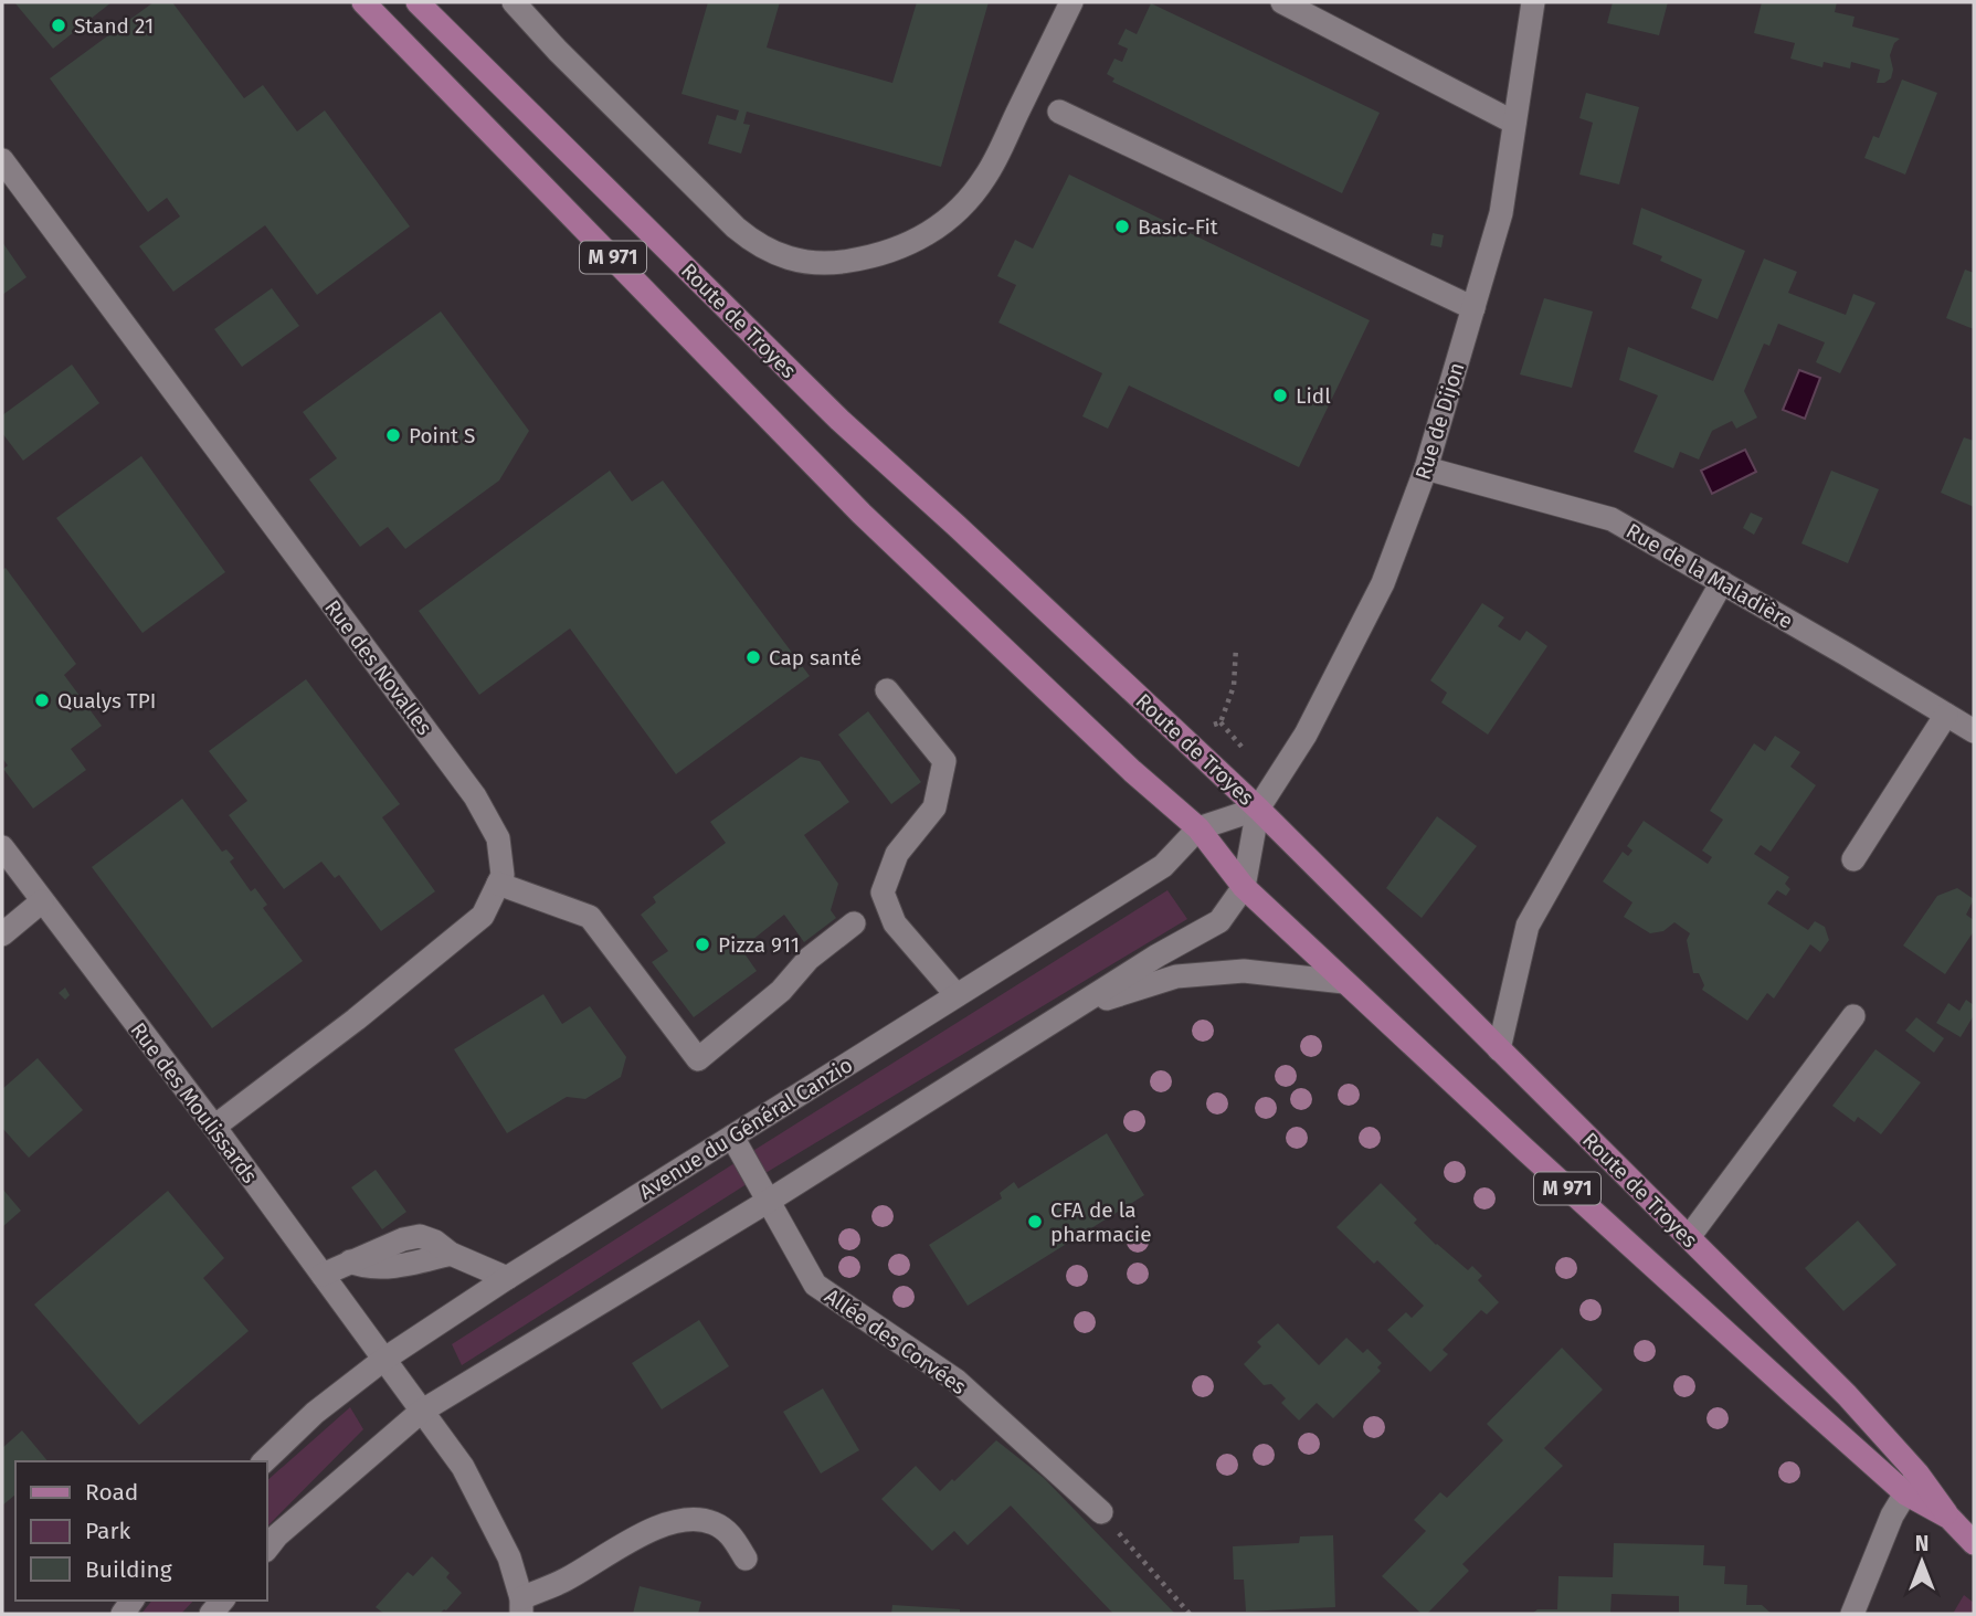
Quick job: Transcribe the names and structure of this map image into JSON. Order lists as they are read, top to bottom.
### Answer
{
  "streets": {
    "main road": ["M 971", "Route de Troyes"],
    "street": [
      "Rue de Dijon",
      "Rue de la Maladière",
      "Rue des Novalles",
      "Rue des Moulissards",
      "Avenue du Général Canzio",
      "Allée des Corvées"
    ]
  },
  "crossings": [
    ["M 971", "Route de Troyes"],
    ["M 971", "Avenue du Général Canzio"],
    ["Route de Troyes", "Rue de Dijon"],
    ["Route de Troyes", "Avenue du Général Canzio"],
    ["Rue de Dijon", "Rue de la Maladière"],
    ["Rue de Dijon", "Avenue du Général Canzio"],
    ["Rue des Novalles", "Rue des Moulissards"],
    ["Rue des Moulissards", "Avenue du Général Canzio"],
    ["Avenue du Général Canzio", "Allée des Corvées"]
  ],
  "places": [
    "Stand 21",
    "Basic-Fit",
    "Lidl",
    "Point S",
    "Cap santé",
    "Qualys TPI",
    "Pizza 911",
    "CFA de la pharmacie"
  ],
  "legend": ["Road", "Park", "Building"],
  "north": "top"
}
